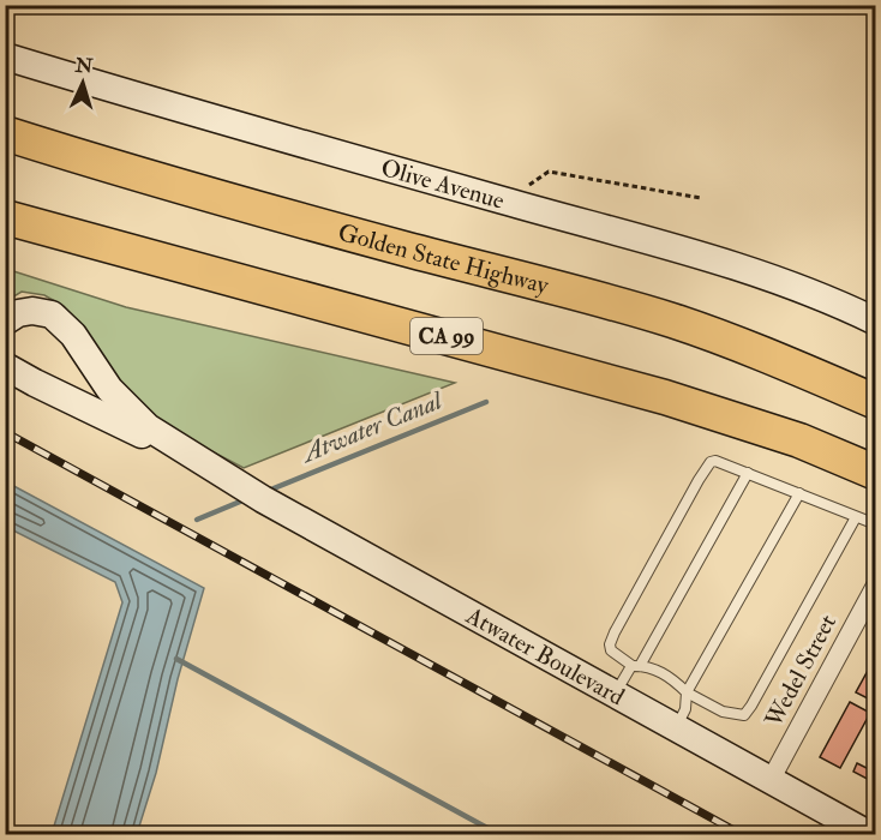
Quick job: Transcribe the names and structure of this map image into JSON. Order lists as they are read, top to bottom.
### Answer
{
  "streets": {
    "highway": ["Golden State Highway", "CA 99"],
    "main road": ["Olive Avenue", "Atwater Boulevard"],
    "street": ["Wedel Street"]
  },
  "crossings": [
    ["Atwater Boulevard", "Wedel Street"]
  ],
  "water": ["Atwater Canal"],
  "north": "top"
}
